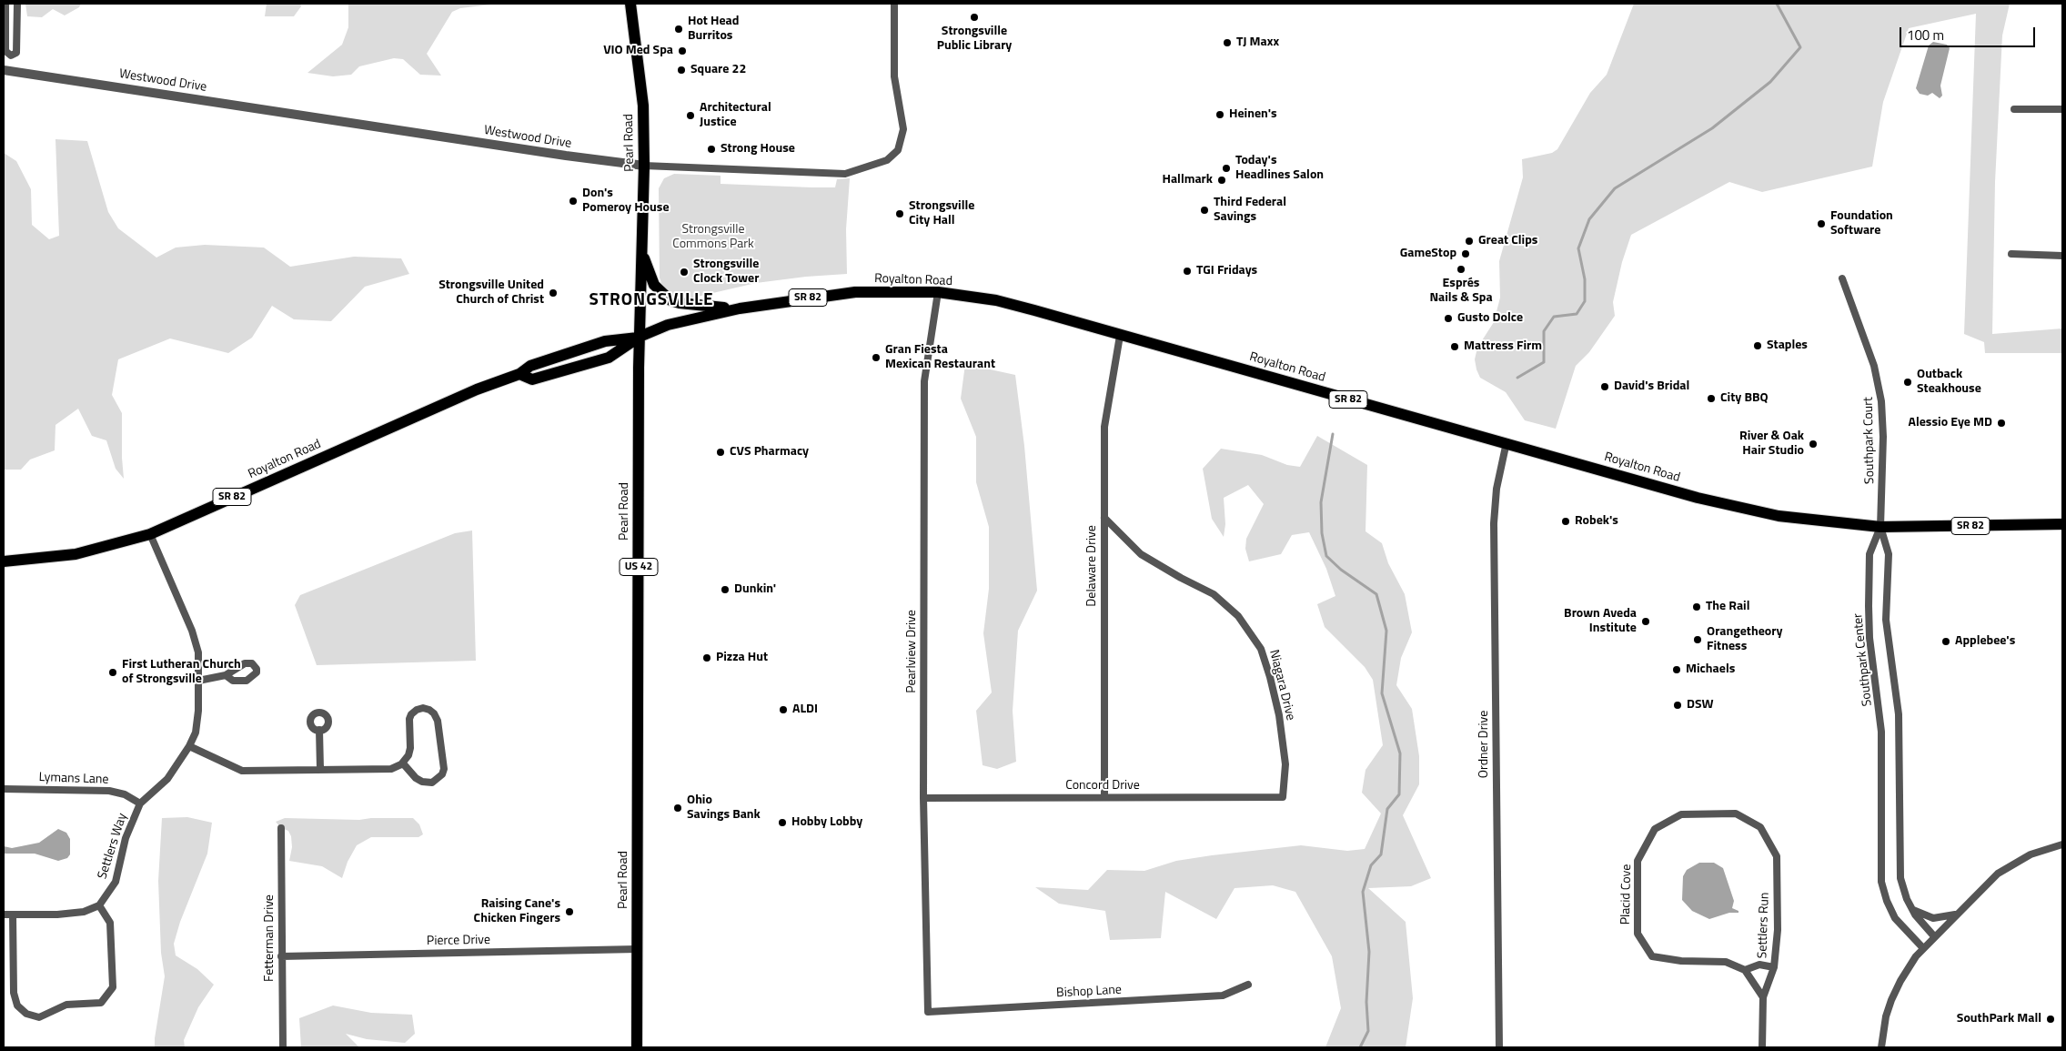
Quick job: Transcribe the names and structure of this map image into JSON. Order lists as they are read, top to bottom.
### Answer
{
  "streets": {
    "main road": [
      "Pearl Road",
      "Royalton Road",
      "SR 82",
      "US 42"
    ],
    "street": [
      "Westwood Drive",
      "Southpark Court",
      "Delaware Drive",
      "Pearlview Drive",
      "Southpark Center",
      "Niagara Drive",
      "Ordner Drive",
      "Lymans Lane",
      "Concord Drive",
      "Settlers Way",
      "Placid Cove",
      "Settlers Run",
      "Fetterman Drive",
      "Pierce Drive",
      "Bishop Lane"
    ]
  },
  "crossings": [
    ["Westwood Drive", "Pearl Road"],
    ["Pearl Road", "Royalton Road"],
    ["Pearl Road", "Pierce Drive"],
    ["Royalton Road", "Southpark Court"],
    ["Royalton Road", "Delaware Drive"],
    ["Royalton Road", "Pearlview Drive"],
    ["Royalton Road", "Southpark Center"],
    ["Royalton Road", "Ordner Drive"],
    ["Royalton Road", "Settlers Way"],
    ["Southpark Court", "Southpark Center"],
    ["Delaware Drive", "Niagara Drive"],
    ["Delaware Drive", "Concord Drive"],
    ["Pearlview Drive", "Concord Drive"],
    ["Pearlview Drive", "Bishop Lane"],
    ["Niagara Drive", "Concord Drive"],
    ["Lymans Lane", "Settlers Way"],
    ["Placid Cove", "Settlers Run"],
    ["Fetterman Drive", "Pierce Drive"]
  ],
  "districts": ["STRONGSVILLE"],
  "parks": ["Strongsville Commons Park"],
  "places": [
    "Strongsville Public Library",
    "Hot Head Burritos",
    "TJ Maxx",
    "VIO Med Spa",
    "Square 22",
    "Heinen's",
    "Architectural Justice",
    "Strong House",
    "Today's Headlines Salon",
    "Hallmark",
    "Don's Pomeroy House",
    "Third Federal Savings",
    "Strongsville City Hall",
    "Foundation Software",
    "Great Clips",
    "GameStop",
    "Esprés Nails & Spa",
    "TGI Fridays",
    "Strongsville Clock Tower",
    "Strongsville United Church of Christ",
    "Gusto Dolce",
    "Staples",
    "Mattress Firm",
    "Gran Fiesta Mexican Restaurant",
    "Outback Steakhouse",
    "David's Bridal",
    "City BBQ",
    "Alessio Eye MD",
    "River & Oak Hair Studio",
    "CVS Pharmacy",
    "Robek's",
    "Dunkin'",
    "The Rail",
    "Brown Aveda Institute",
    "Orangetheory Fitness",
    "Applebee's",
    "Pizza Hut",
    "Michaels",
    "First Lutheran Church of Strongsville",
    "DSW",
    "ALDI",
    "Ohio Savings Bank",
    "Hobby Lobby",
    "Raising Cane's Chicken Fingers",
    "SouthPark Mall"
  ],
  "scale_bar": "100 m"
}
